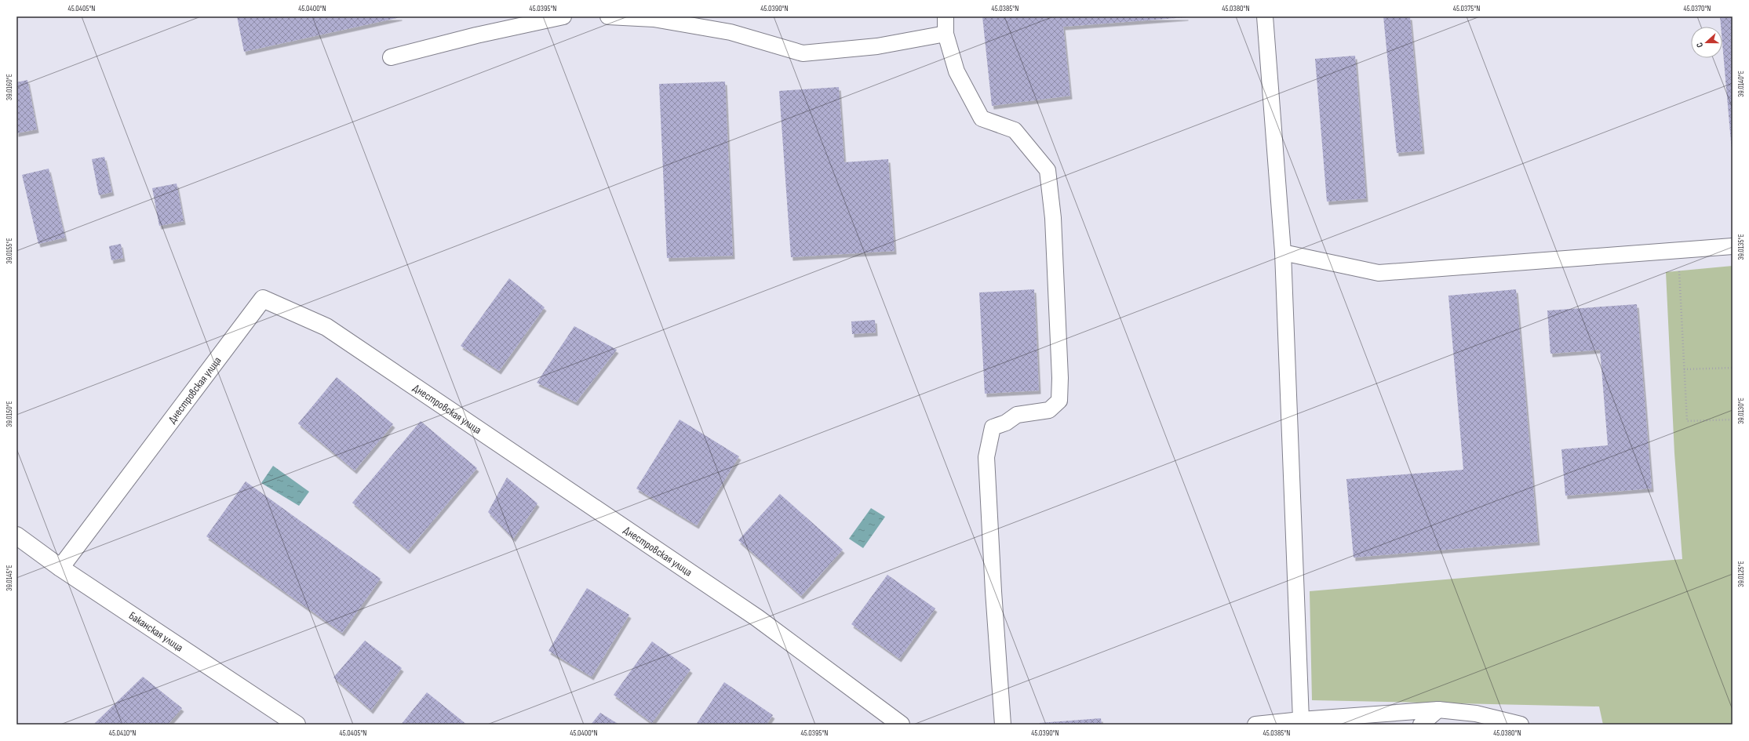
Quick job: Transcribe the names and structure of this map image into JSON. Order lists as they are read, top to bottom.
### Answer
{
  "streets": {
    "street": ["Днестровская улица", "Баканская улица"]
  },
  "crossings": [
    ["Днестровская улица", "Баканская улица"]
  ],
  "north": "left",
  "coordinates": [
    "45.0405°N",
    "45.0400°N",
    "45.0395°N",
    "45.0390°N",
    "45.0385°N",
    "45.0380°N",
    "45.0375°N",
    "45.0370°N",
    "39.0140°E",
    "39.0160°E",
    "39.0135°E",
    "39.0155°E",
    "39.0130°E",
    "39.0150°E",
    "39.0125°E",
    "39.0145°E",
    "45.0410°N"
  ]
}
